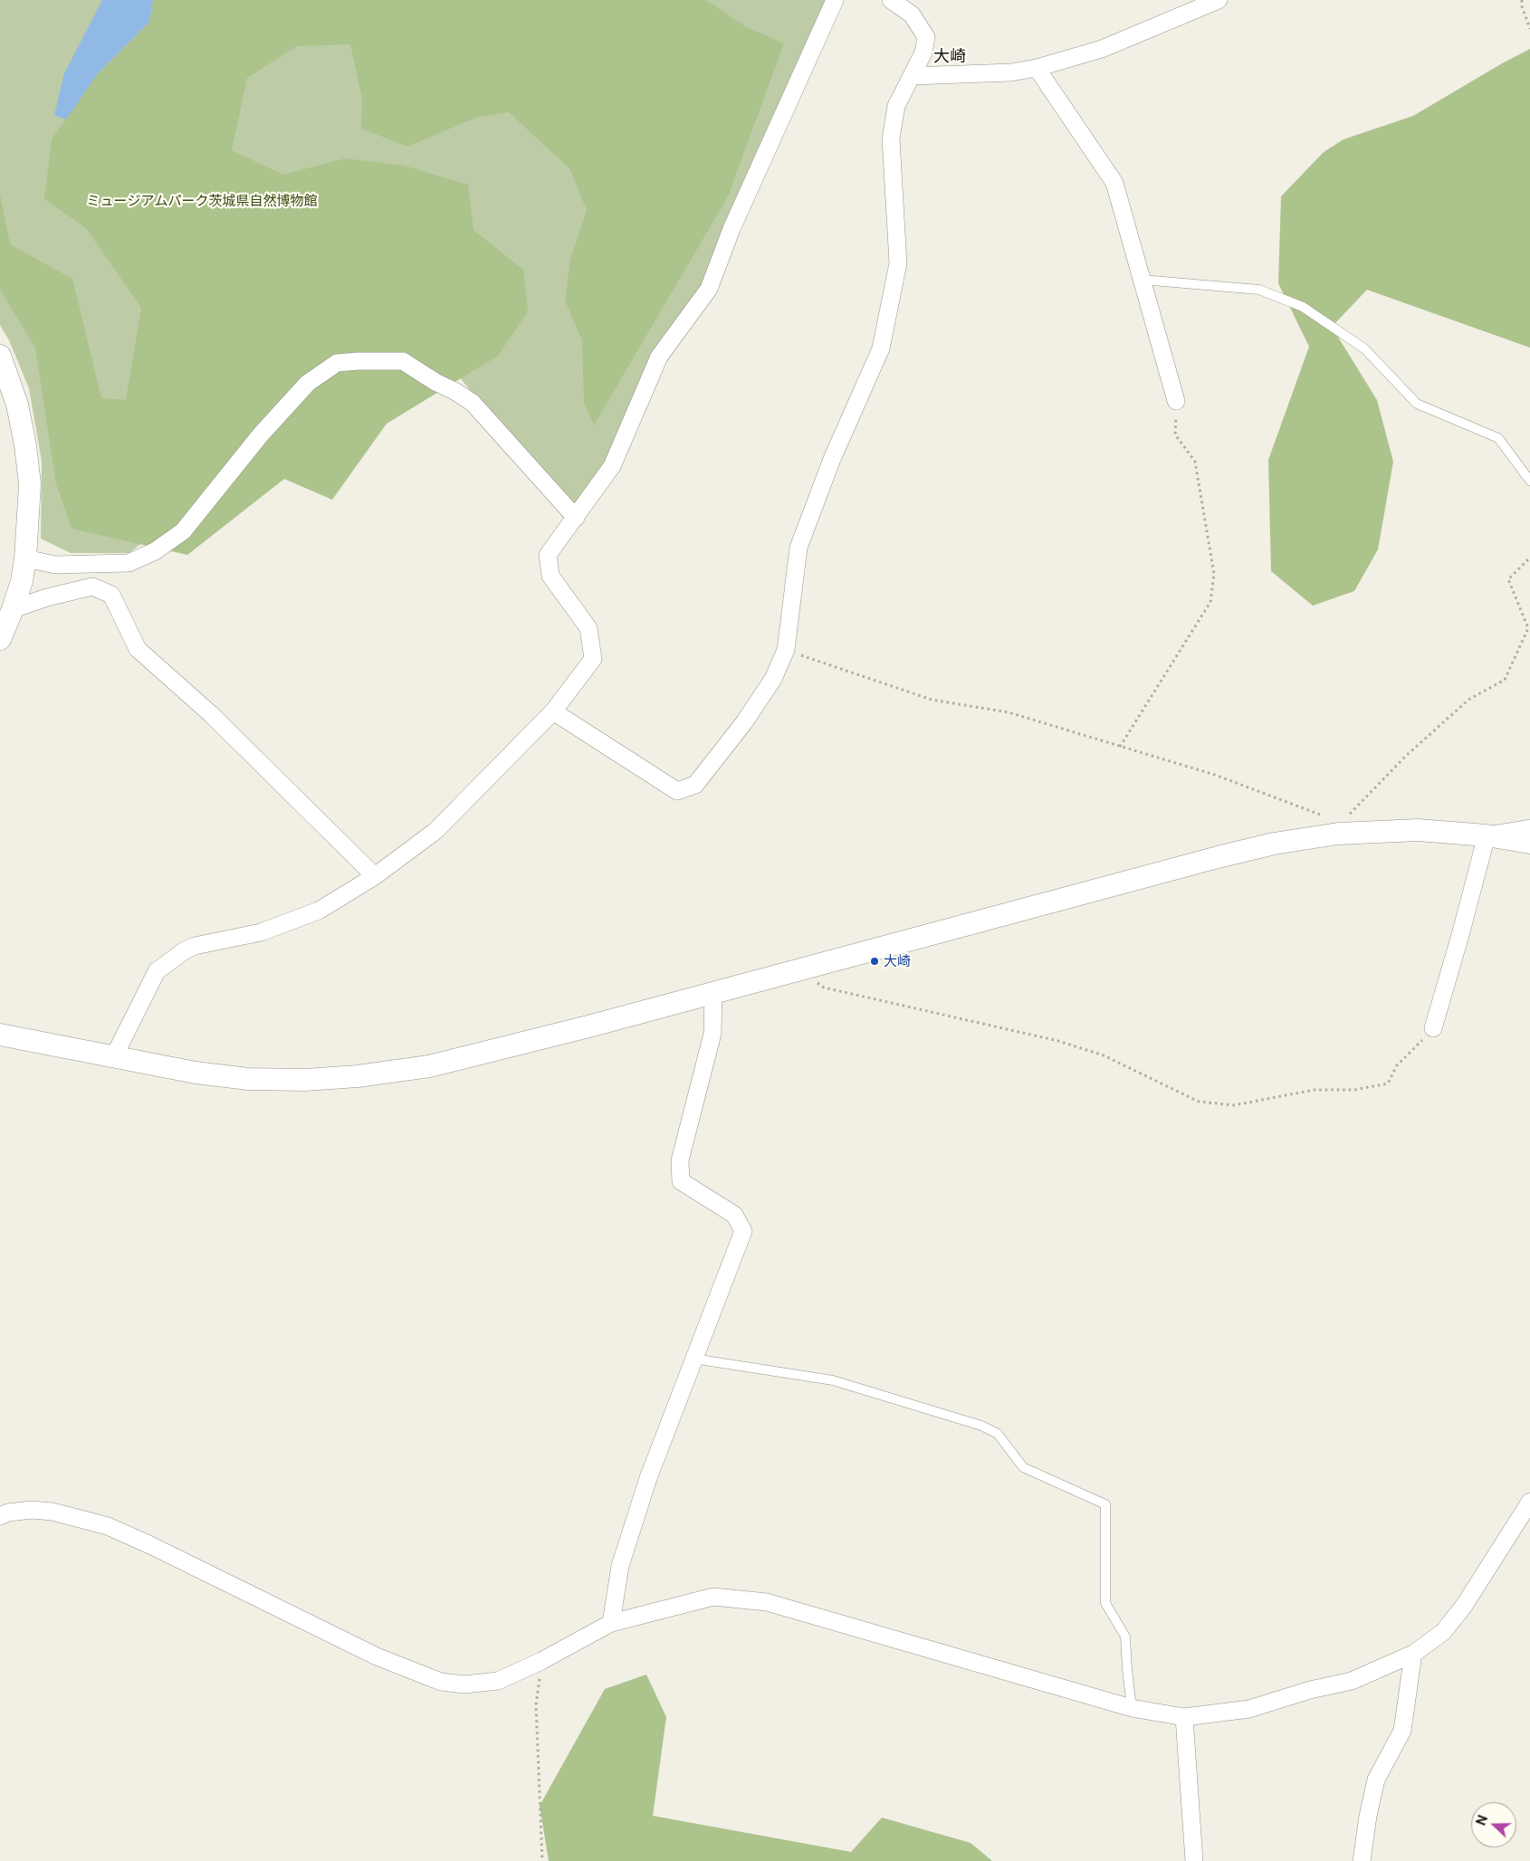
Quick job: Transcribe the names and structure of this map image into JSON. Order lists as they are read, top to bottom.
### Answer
{
  "districts": ["大崎"],
  "parks": ["ミュージアムパーク茨城県自然博物館"],
  "places": ["大崎"],
  "north": "left"
}
